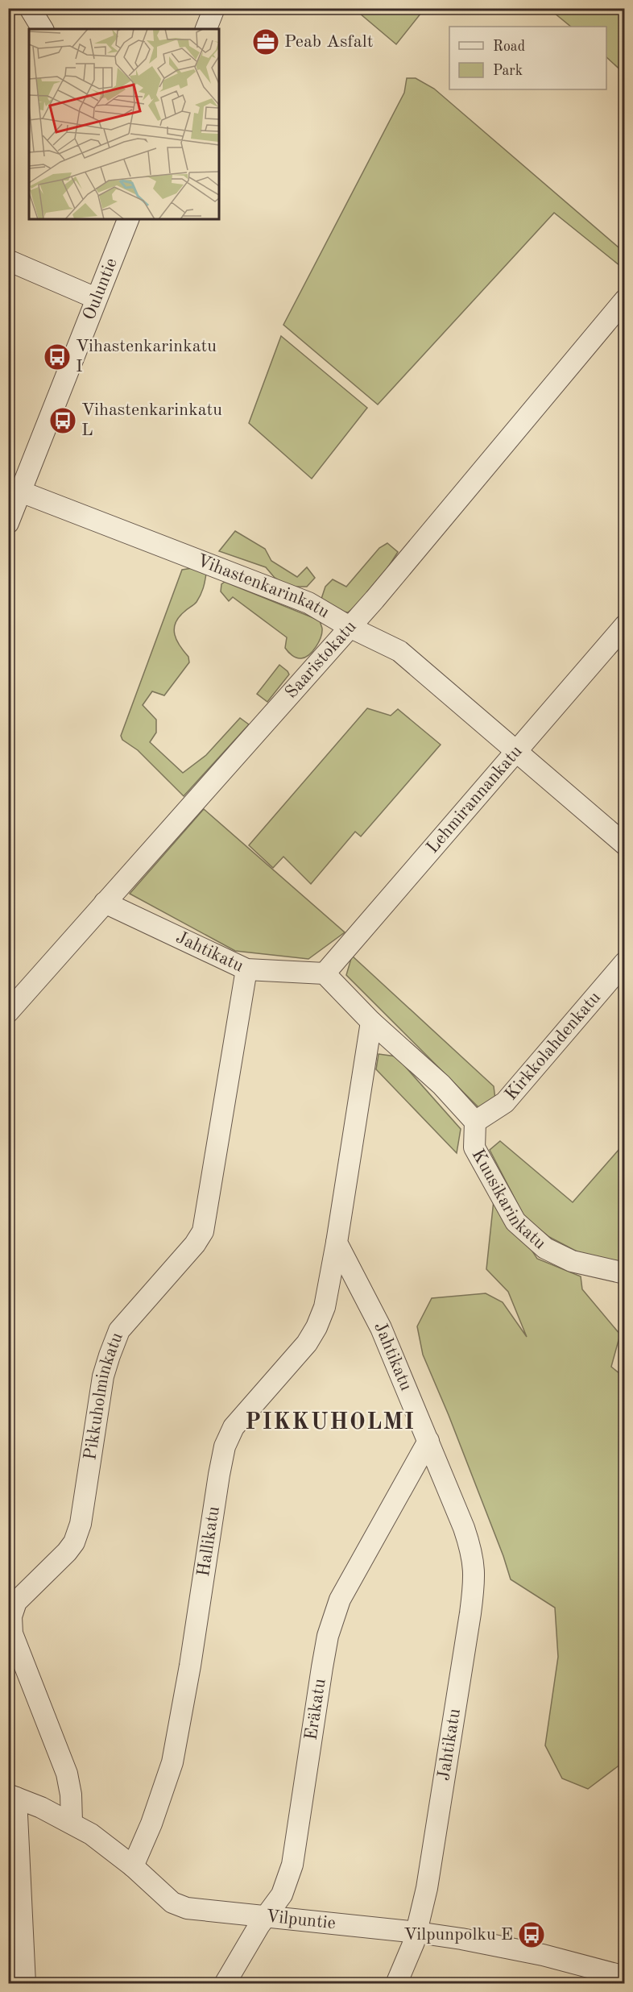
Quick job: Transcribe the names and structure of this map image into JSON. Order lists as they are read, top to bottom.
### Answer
{
  "streets": {
    "street": [
      "Ouluntie",
      "Vihastenkarinkatu",
      "Saaristokatu",
      "Lehmirannankatu",
      "Jahtikatu",
      "Kirkkolahdenkatu",
      "Kuusikarinkatu",
      "Pikkuholminkatu",
      "Hallikatu",
      "Eräkatu",
      "Vilpuntie"
    ]
  },
  "crossings": [
    ["Ouluntie", "Vihastenkarinkatu"],
    ["Vihastenkarinkatu", "Saaristokatu"],
    ["Vihastenkarinkatu", "Lehmirannankatu"],
    ["Saaristokatu", "Jahtikatu"],
    ["Lehmirannankatu", "Jahtikatu"],
    ["Jahtikatu", "Pikkuholminkatu"],
    ["Jahtikatu", "Hallikatu"],
    ["Jahtikatu", "Eräkatu"],
    ["Jahtikatu", "Vilpuntie"],
    ["Kirkkolahdenkatu", "Kuusikarinkatu"],
    ["Pikkuholminkatu", "Vilpuntie"],
    ["Hallikatu", "Vilpuntie"],
    ["Eräkatu", "Vilpuntie"]
  ],
  "districts": ["PIKKUHOLMI"],
  "places": {
    "office": ["Peab Asfalt"],
    "bus stop": ["Vihastenkarinkatu I", "Vihastenkarinkatu L", "Vilpunpolku E"]
  },
  "legend": ["Road", "Park"]
}
